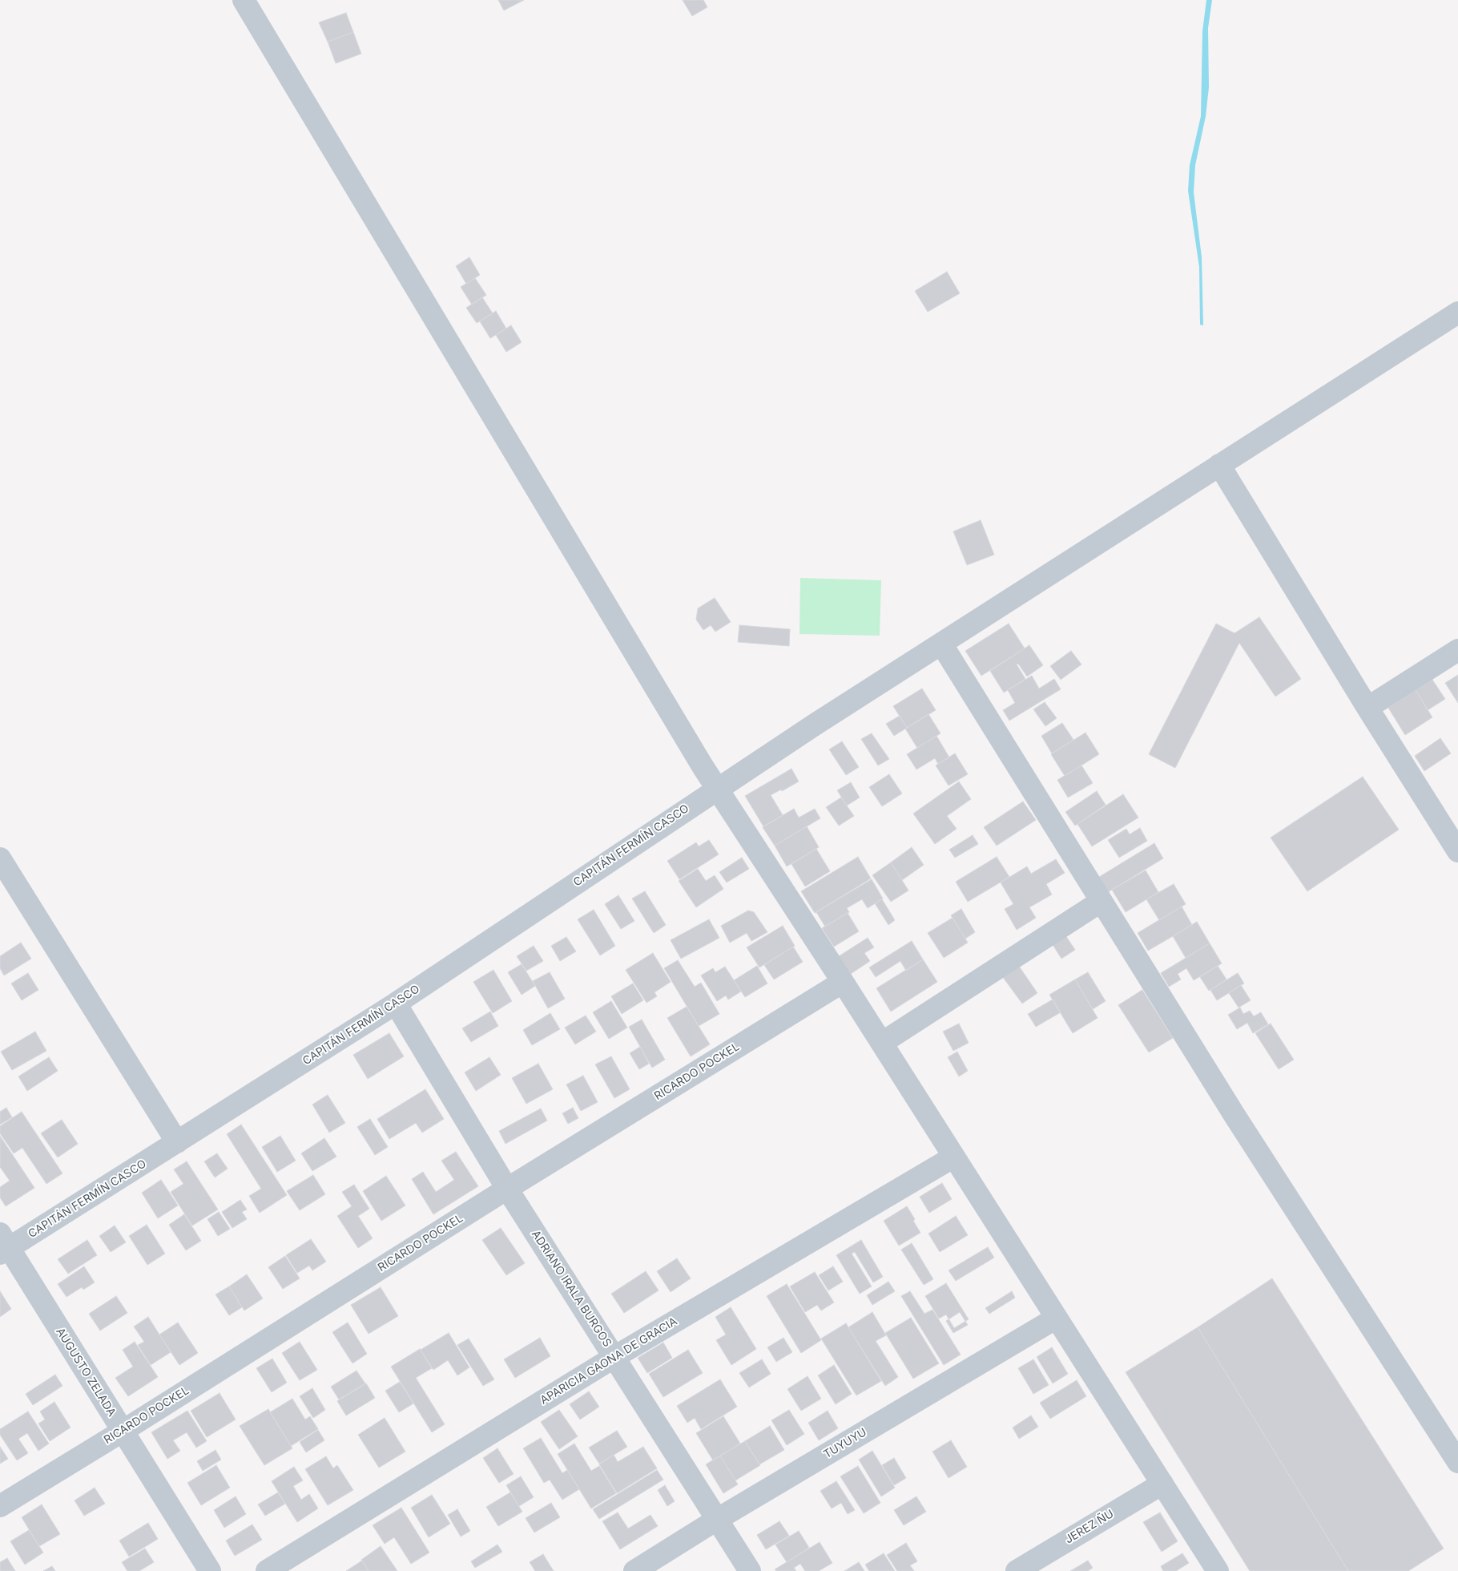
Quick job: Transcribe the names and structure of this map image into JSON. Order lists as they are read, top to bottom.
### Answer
{
  "streets": {
    "street": [
      "CAPITÁN FERMÍN CASCO",
      "RICARDO POCKEL",
      "ADRIANO IRALA BURGOS",
      "APARICIA GAONA DE GRACIA",
      "AUGUSTO ZELADA",
      "TUYUYU",
      "JEREZ ÑU"
    ]
  },
  "crossings": [
    ["CAPITÁN FERMÍN CASCO", "ADRIANO IRALA BURGOS"],
    ["CAPITÁN FERMÍN CASCO", "AUGUSTO ZELADA"],
    ["RICARDO POCKEL", "ADRIANO IRALA BURGOS"],
    ["RICARDO POCKEL", "AUGUSTO ZELADA"],
    ["ADRIANO IRALA BURGOS", "APARICIA GAONA DE GRACIA"],
    ["ADRIANO IRALA BURGOS", "TUYUYU"]
  ]
}
